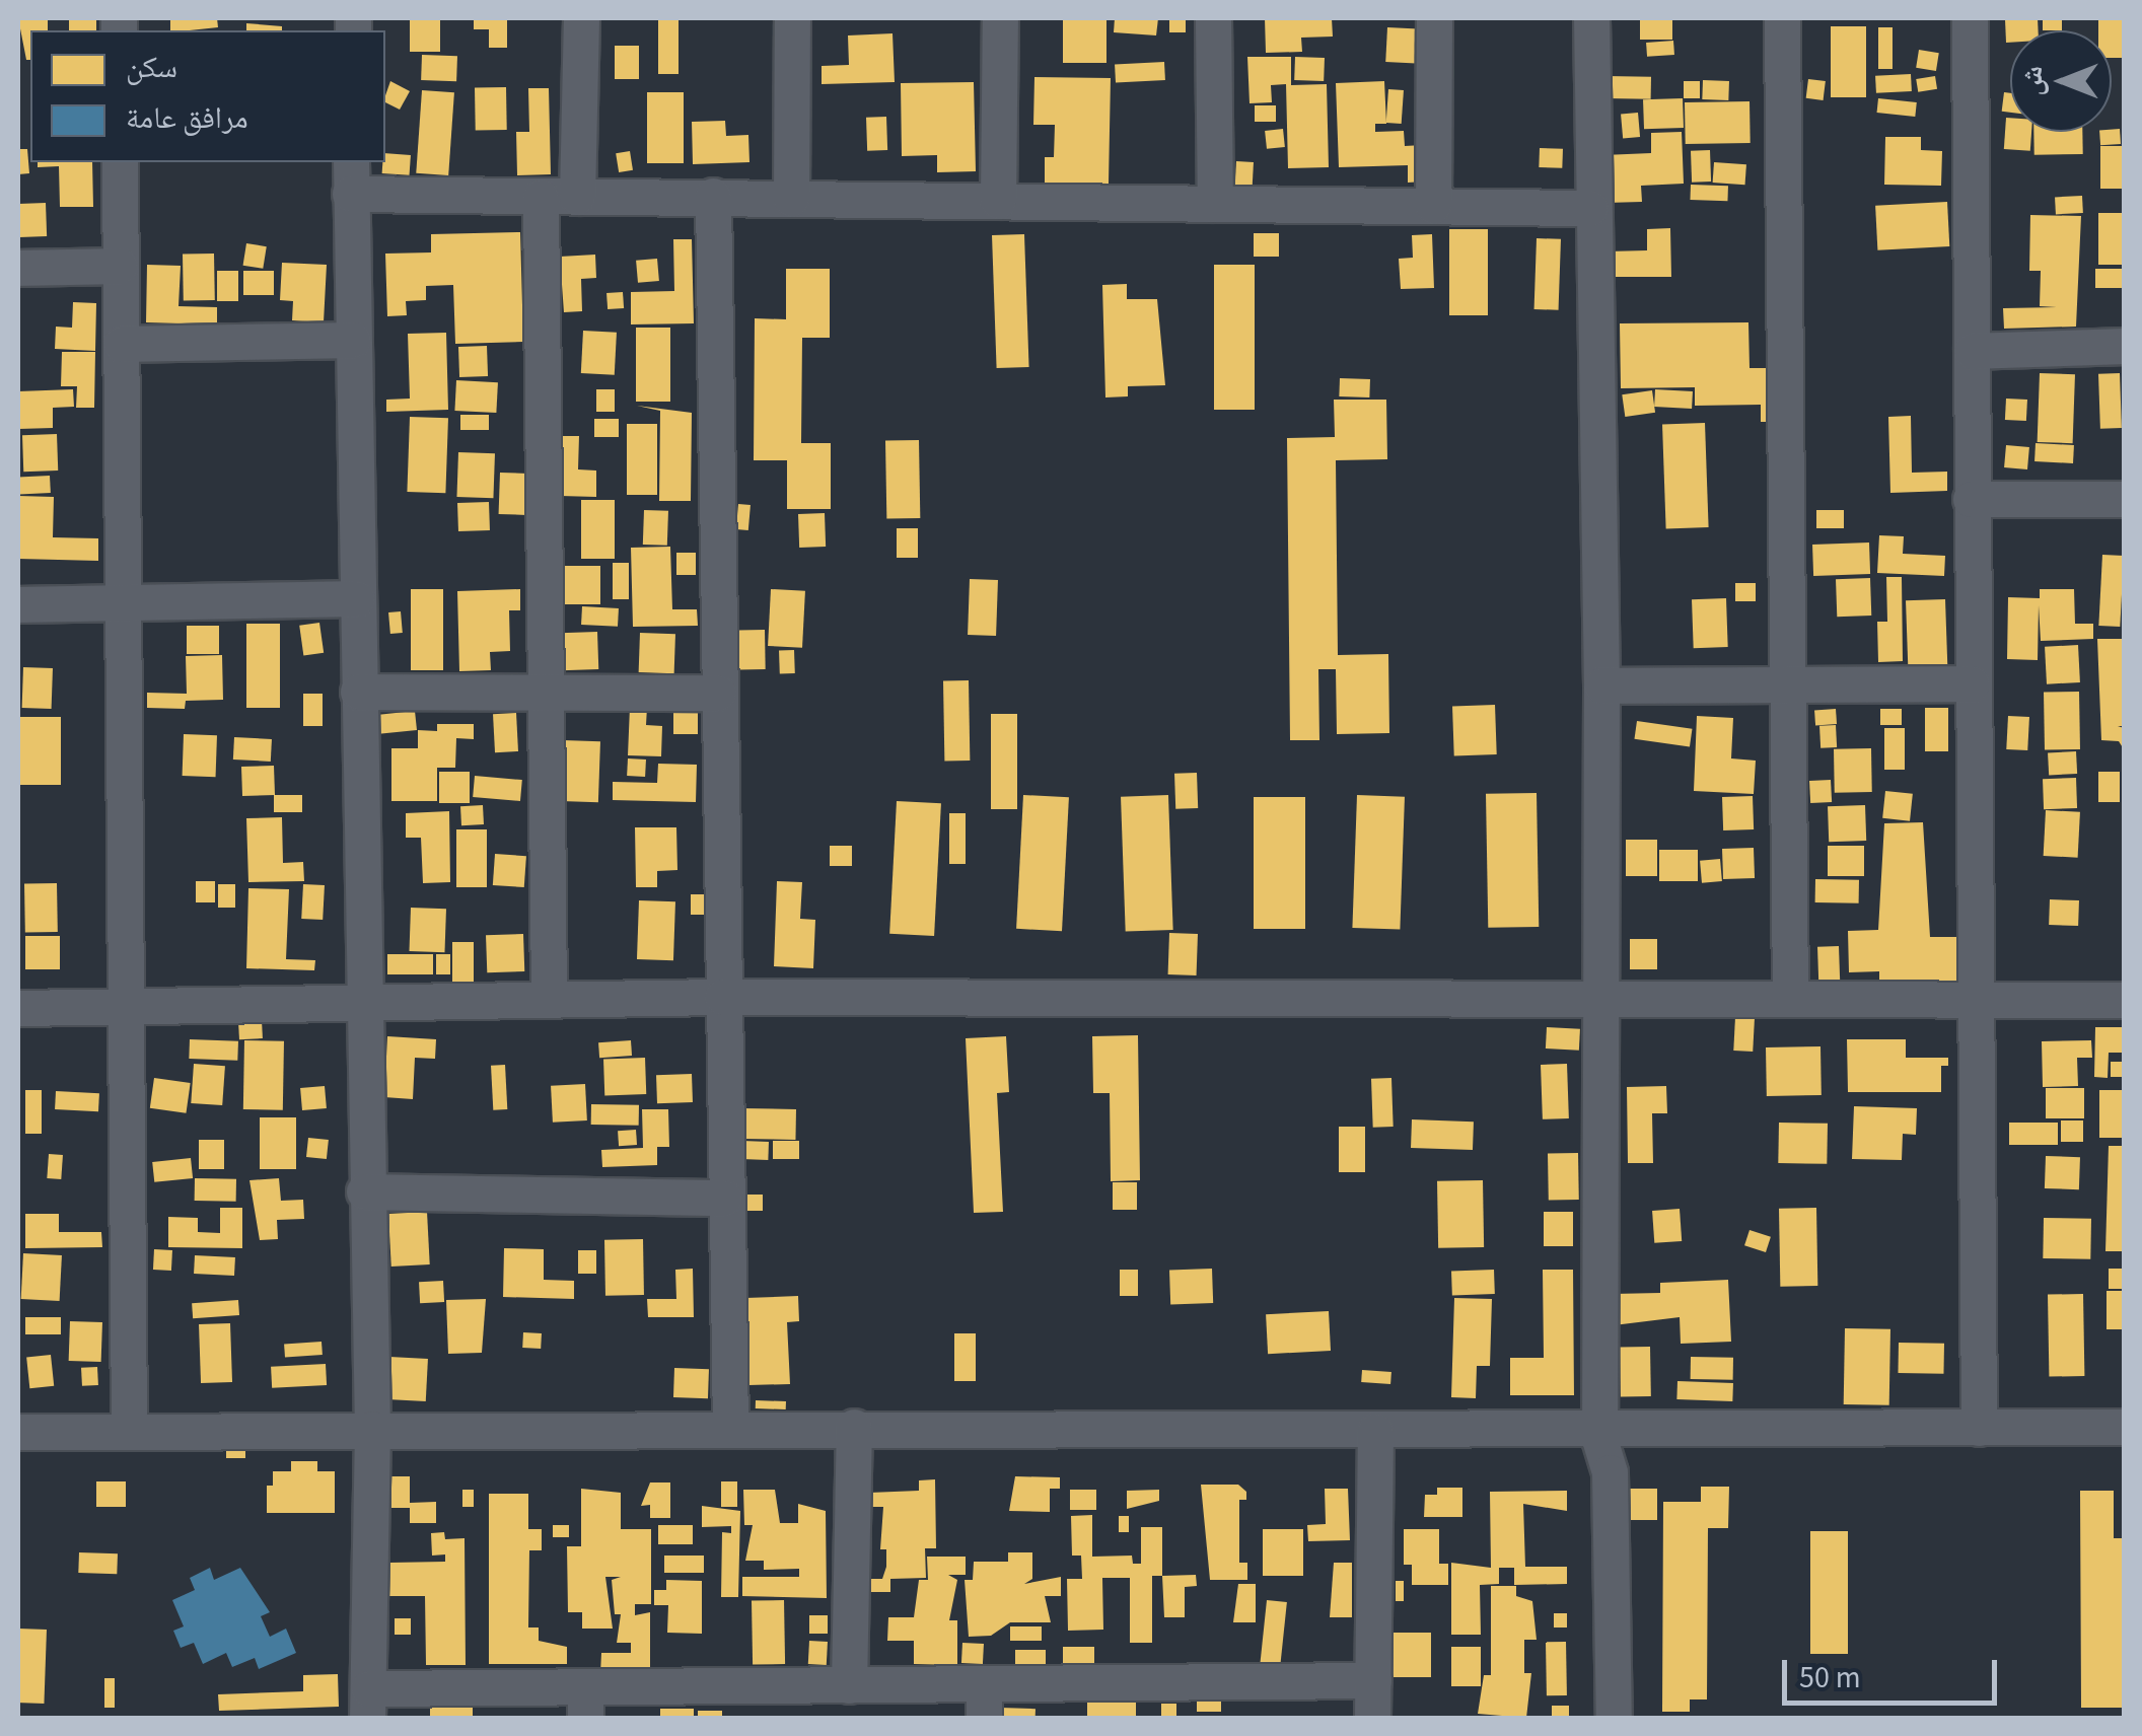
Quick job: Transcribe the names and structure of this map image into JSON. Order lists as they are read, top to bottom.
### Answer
{
  "legend": ["سكن", "مرافق عامة"],
  "scale_bar": "50 m",
  "north": "left"
}
